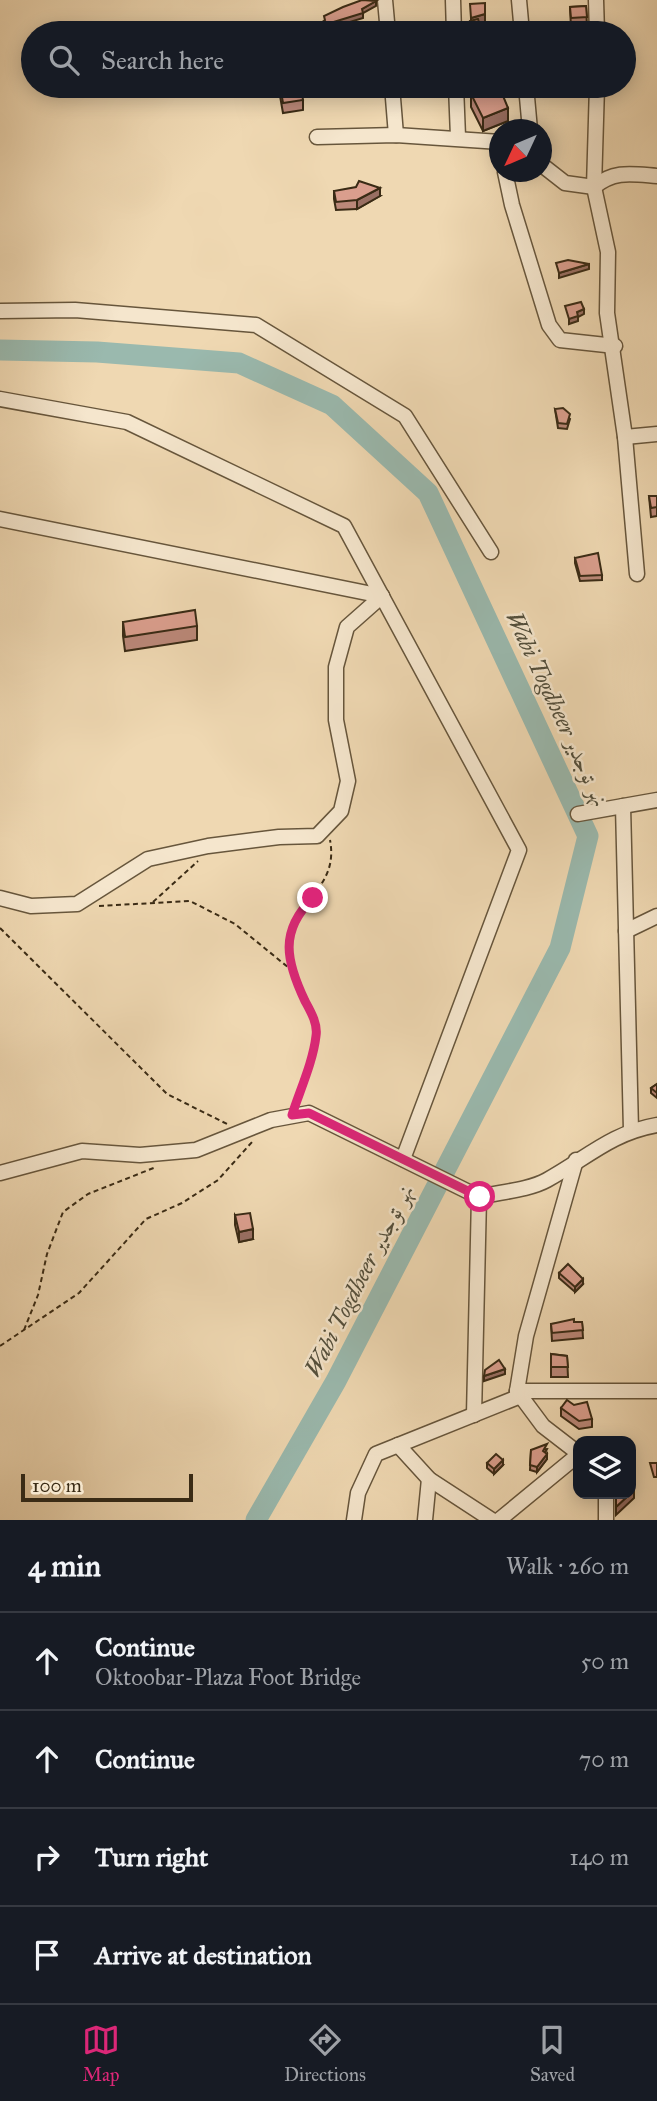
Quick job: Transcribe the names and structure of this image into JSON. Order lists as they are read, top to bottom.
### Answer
{
  "water": ["Wabi Togdheer نهر توجدير"],
  "scale_bar": "100 m",
  "north": "bottom left",
  "page": {
    "search": "Search here",
    "scale": "100 m",
    "heading": ["4 min", "Walk · 260 m"],
    "list": [
      ["Continue", "Oktoobar-Plaza Foot Bridge", "50 m"],
      ["Continue", "70 m"],
      ["Turn right", "140 m"],
      "Arrive at destination"
    ],
    "nav": ["Map", "Directions", "Saved"]
  }
}
